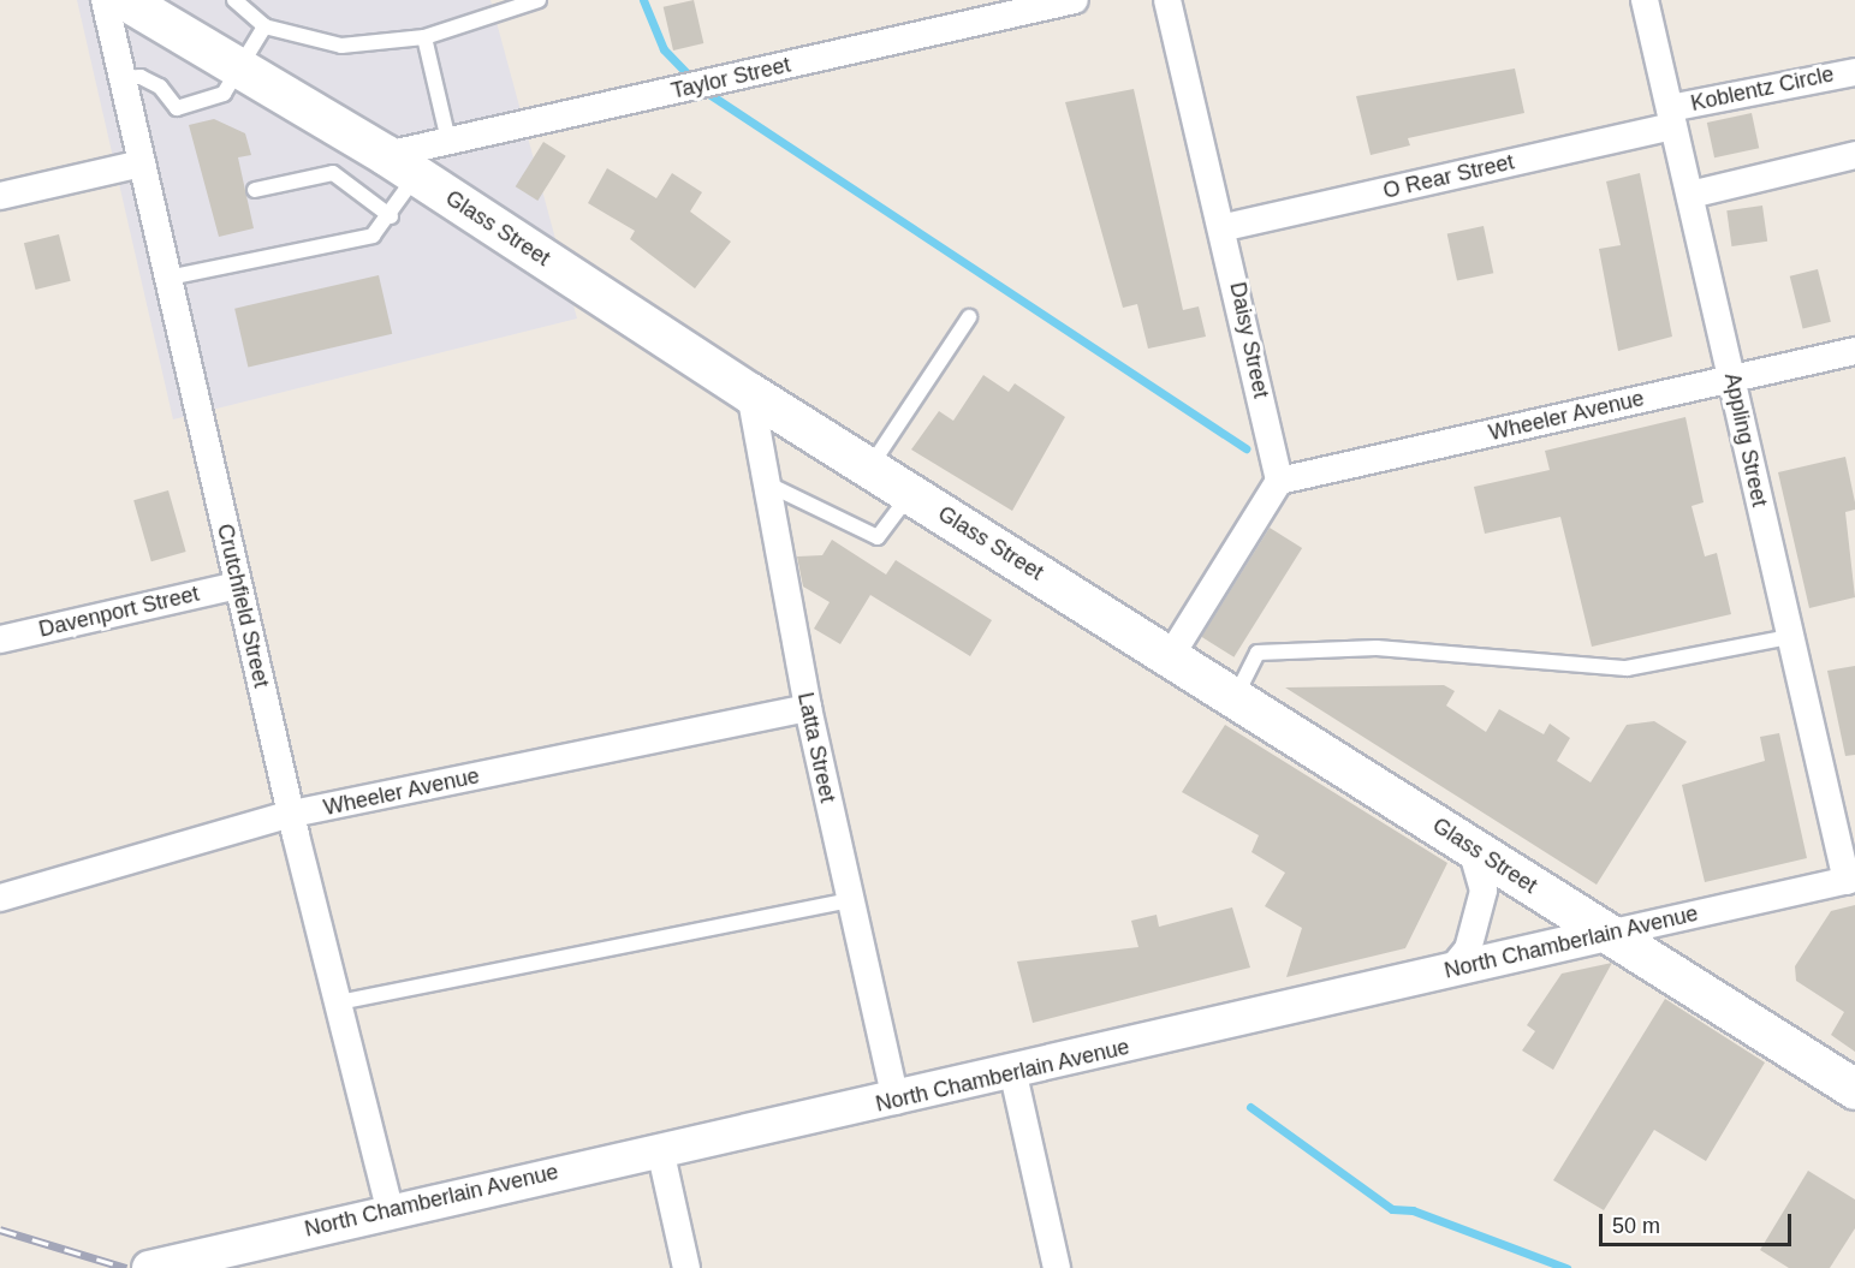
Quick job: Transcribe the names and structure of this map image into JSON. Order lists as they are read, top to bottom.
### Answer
{
  "streets": {
    "main road": ["Glass Street"],
    "street": [
      "Taylor Street",
      "Koblentz Circle",
      "O Rear Street",
      "Daisy Street",
      "Wheeler Avenue",
      "Appling Street",
      "Crutchfield Street",
      "Davenport Street",
      "Latta Street",
      "North Chamberlain Avenue"
    ]
  },
  "crossings": [
    ["Taylor Street", "Glass Street"],
    ["Koblentz Circle", "O Rear Street"],
    ["Koblentz Circle", "Appling Street"],
    ["O Rear Street", "Daisy Street"],
    ["O Rear Street", "Appling Street"],
    ["Glass Street", "Latta Street"],
    ["Glass Street", "North Chamberlain Avenue"],
    ["Daisy Street", "Wheeler Avenue"],
    ["Wheeler Avenue", "Appling Street"],
    ["Wheeler Avenue", "Crutchfield Street"],
    ["Wheeler Avenue", "Latta Street"],
    ["Appling Street", "North Chamberlain Avenue"],
    ["Crutchfield Street", "Davenport Street"],
    ["Crutchfield Street", "North Chamberlain Avenue"],
    ["Latta Street", "North Chamberlain Avenue"]
  ],
  "scale_bar": "50 m"
}
